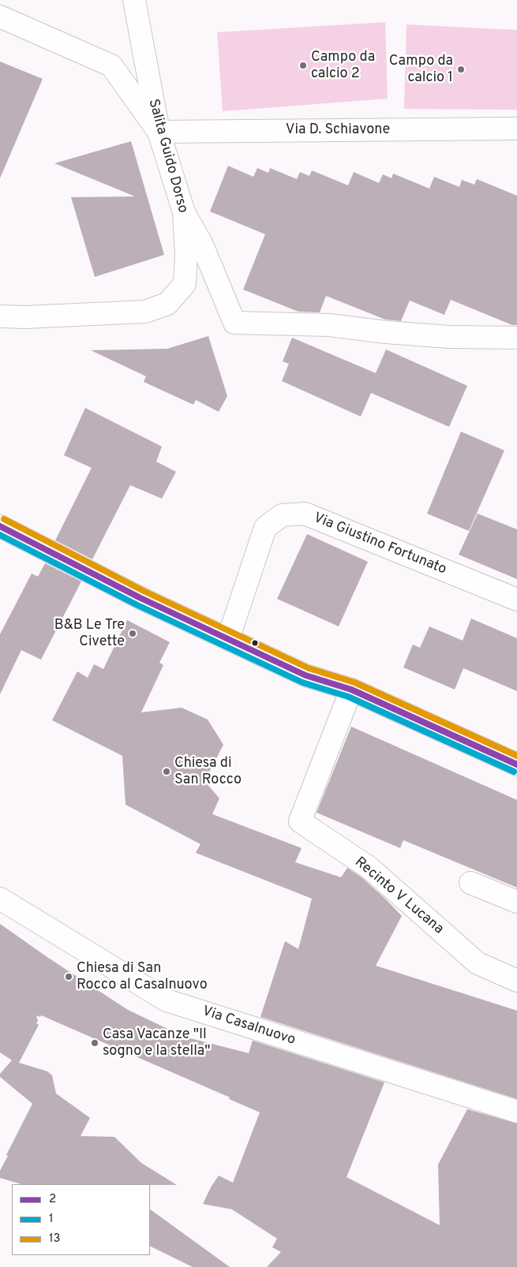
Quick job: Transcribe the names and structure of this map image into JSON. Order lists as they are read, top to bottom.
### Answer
{
  "streets": {
    "street": [
      "Via D. Schiavone",
      "Salita Guido Dorso",
      "Via Giustino Fortunato",
      "Recinto V Lucana",
      "Via Casalnuovo"
    ]
  },
  "crossings": [
    ["Via D. Schiavone", "Salita Guido Dorso"]
  ],
  "places": [
    "Campo da calcio 2",
    "Campo da calcio 1",
    "B&B Le Tre Civette",
    "Chiesa di San Rocco",
    "Chiesa di San Rocco al Casalnuovo",
    "Casa Vacanze \"Il sogno e la stella\""
  ],
  "lines": ["transit line 13", "transit line 2", "transit line 1"],
  "legend": ["2", "1", "13"]
}
